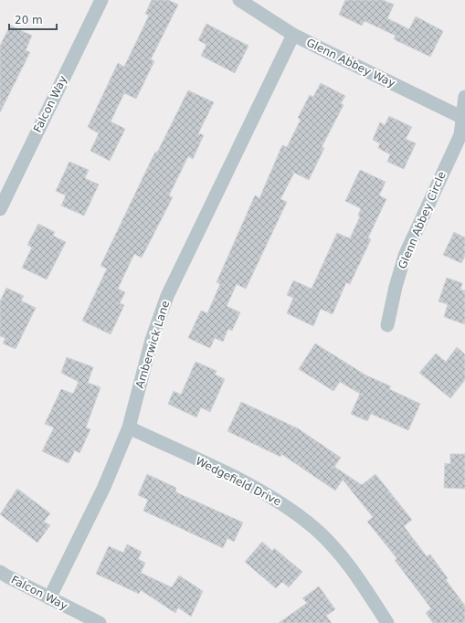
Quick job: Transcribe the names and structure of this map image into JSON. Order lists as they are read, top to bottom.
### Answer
{
  "streets": {
    "street": [
      "Glenn Abbey Way",
      "Falcon Way",
      "Glenn Abbey Circle",
      "Amberwick Lane",
      "Wedgefield Drive"
    ]
  },
  "crossings": [
    ["Glenn Abbey Way", "Glenn Abbey Circle"],
    ["Glenn Abbey Way", "Amberwick Lane"],
    ["Falcon Way", "Amberwick Lane"],
    ["Amberwick Lane", "Wedgefield Drive"]
  ],
  "scale_bar": "20 m"
}
